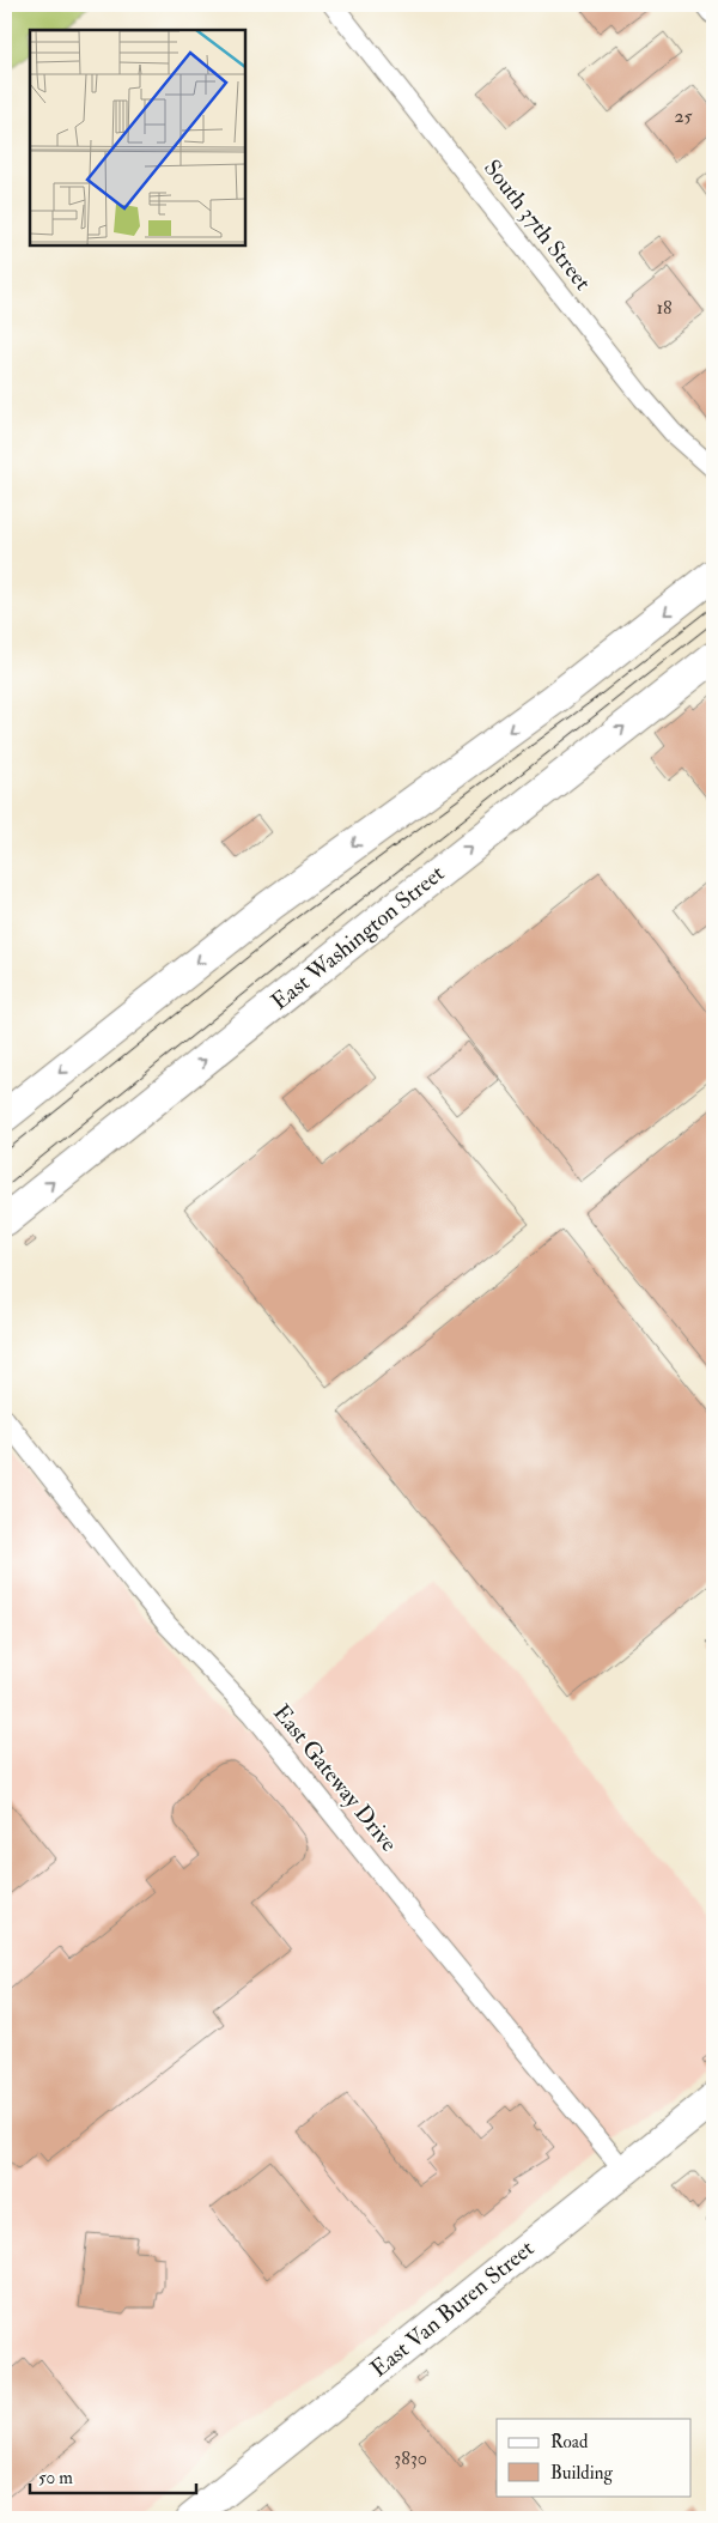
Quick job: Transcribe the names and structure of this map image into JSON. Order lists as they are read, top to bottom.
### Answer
{
  "streets": {
    "main road": ["East Washington Street", "East Van Buren Street"],
    "street": ["South 37th Street", "East Gateway Drive"]
  },
  "crossings": [
    ["East Gateway Drive", "East Van Buren Street"]
  ],
  "house_numbers": ["25", "18", "3830"],
  "legend": ["Road", "Building"],
  "scale_bar": "50 m"
}
